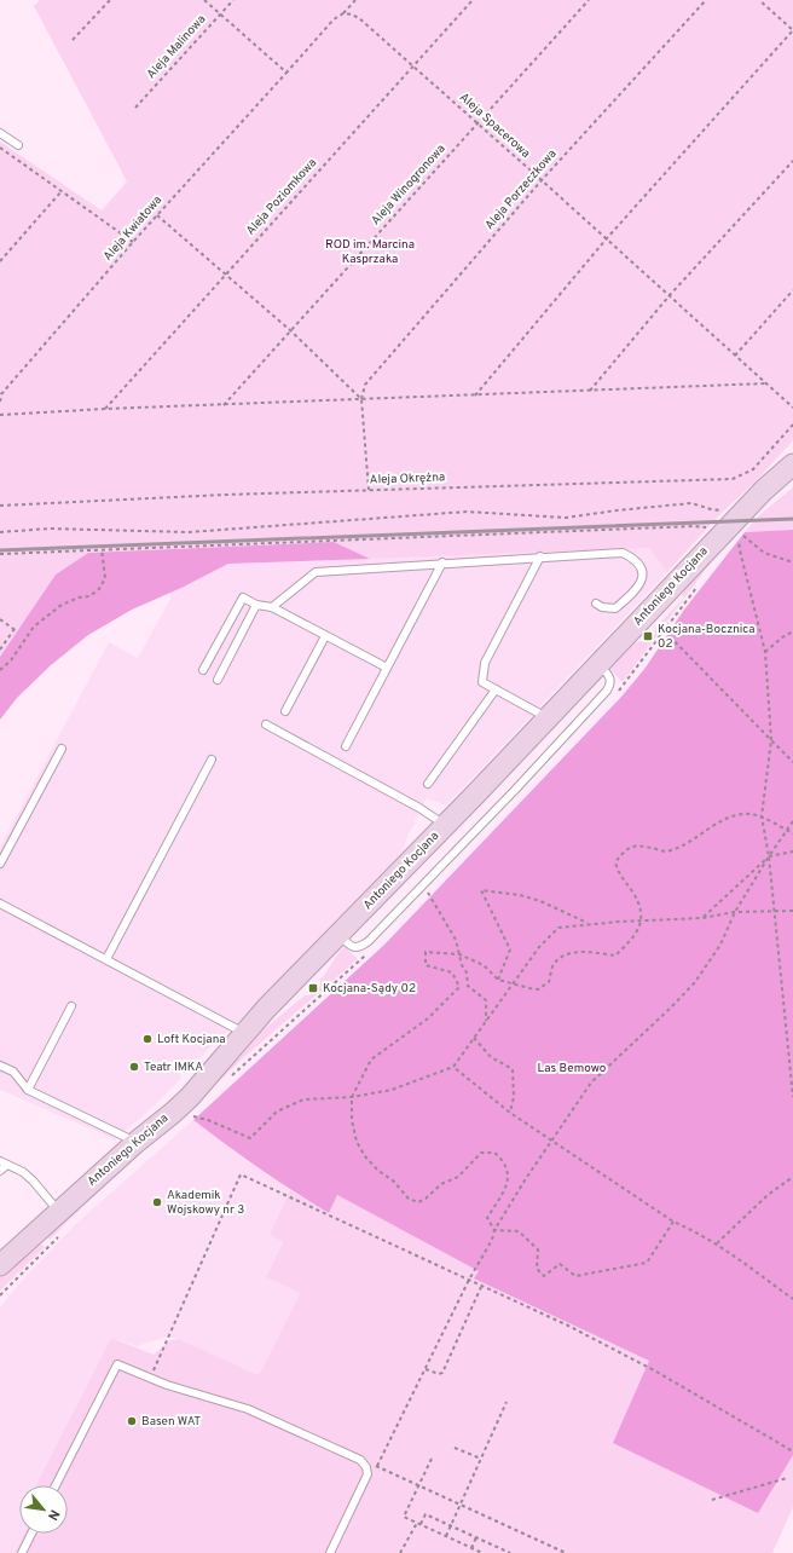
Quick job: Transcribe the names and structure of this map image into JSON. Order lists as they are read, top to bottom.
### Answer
{
  "streets": {
    "street": ["Antoniego Kocjana"],
    "path": [
      "Aleja Malinowa",
      "Aleja Spacerowa",
      "Aleja Winogronowa",
      "Aleja Porzeczkowa",
      "Aleja Poziomkowa",
      "Aleja Kwiatowa",
      "Aleja Okrężna"
    ]
  },
  "crossings": [
    ["Aleja Spacerowa", "Aleja Winogronowa"],
    ["Aleja Spacerowa", "Aleja Porzeczkowa"],
    ["Aleja Spacerowa", "Aleja Poziomkowa"]
  ],
  "parks": ["ROD im. Marcina Kasprzaka", "Las Bemowo"],
  "places": {
    "transit": ["Kocjana-Bocznica 02", "Kocjana-Sądy 02"],
    "other": [
      "Loft Kocjana",
      "Teatr IMKA",
      "Akademik Wojskowy nr 3",
      "Basen WAT"
    ]
  },
  "north": "bottom right"
}
